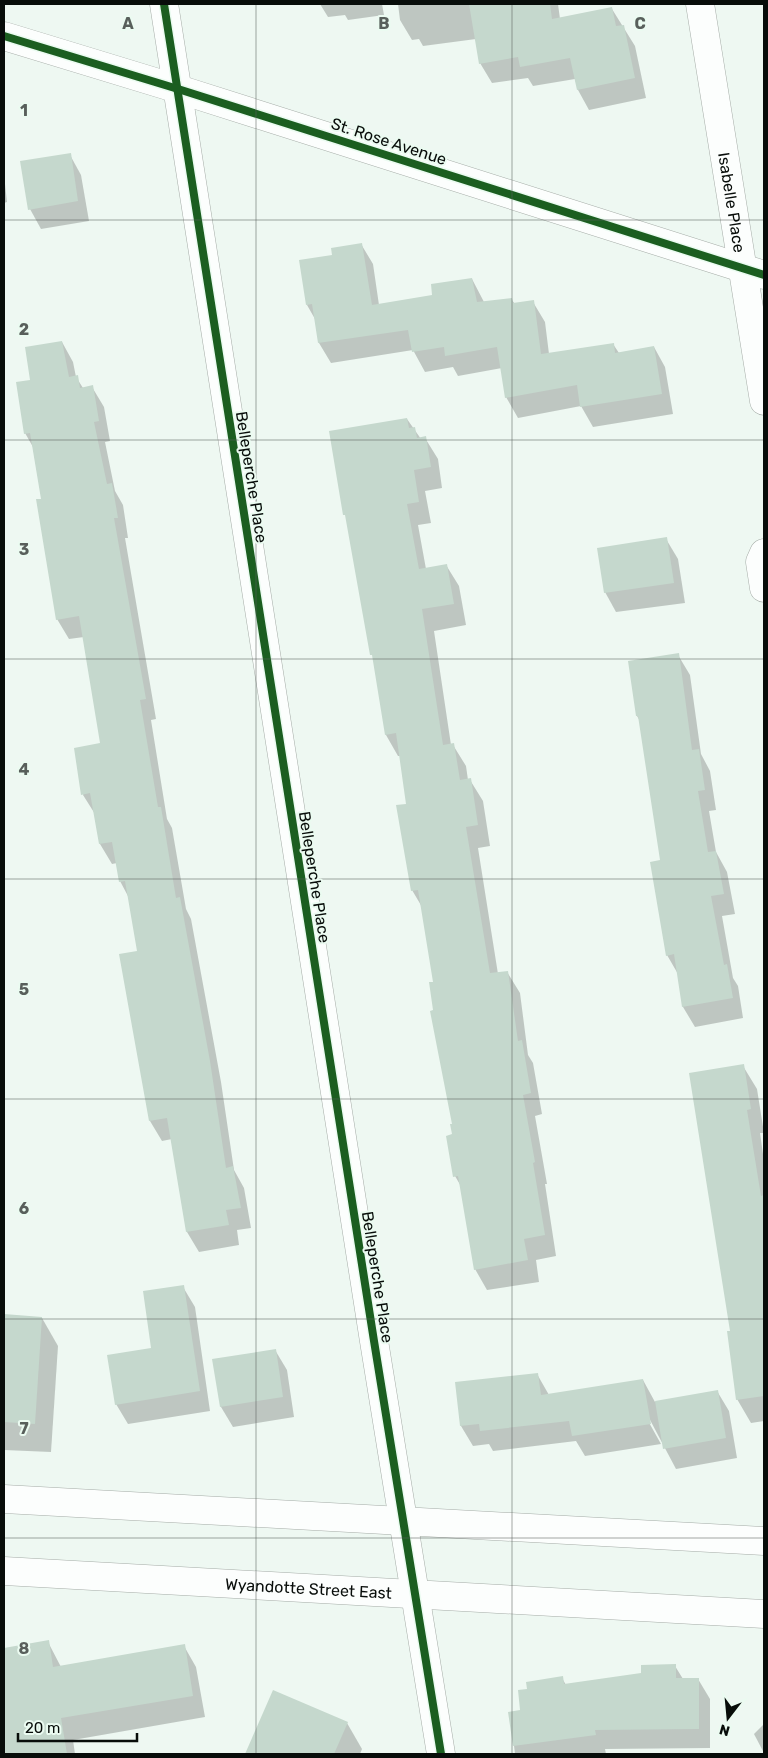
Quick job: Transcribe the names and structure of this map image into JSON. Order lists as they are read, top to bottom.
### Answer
{
  "streets": {
    "street": [
      "St. Rose Avenue",
      "Isabelle Place",
      "Belleperche Place",
      "Wyandotte Street East"
    ]
  },
  "crossings": [
    ["St. Rose Avenue", "Isabelle Place"],
    ["St. Rose Avenue", "Belleperche Place"],
    ["Belleperche Place", "Wyandotte Street East"]
  ],
  "scale_bar": "20 m",
  "north": "bottom",
  "grid": {
    "columns": ["A", "B", "C"],
    "rows": [
      "1",
      "2",
      "3",
      "4",
      "5",
      "6",
      "7",
      "8"
    ]
  }
}
